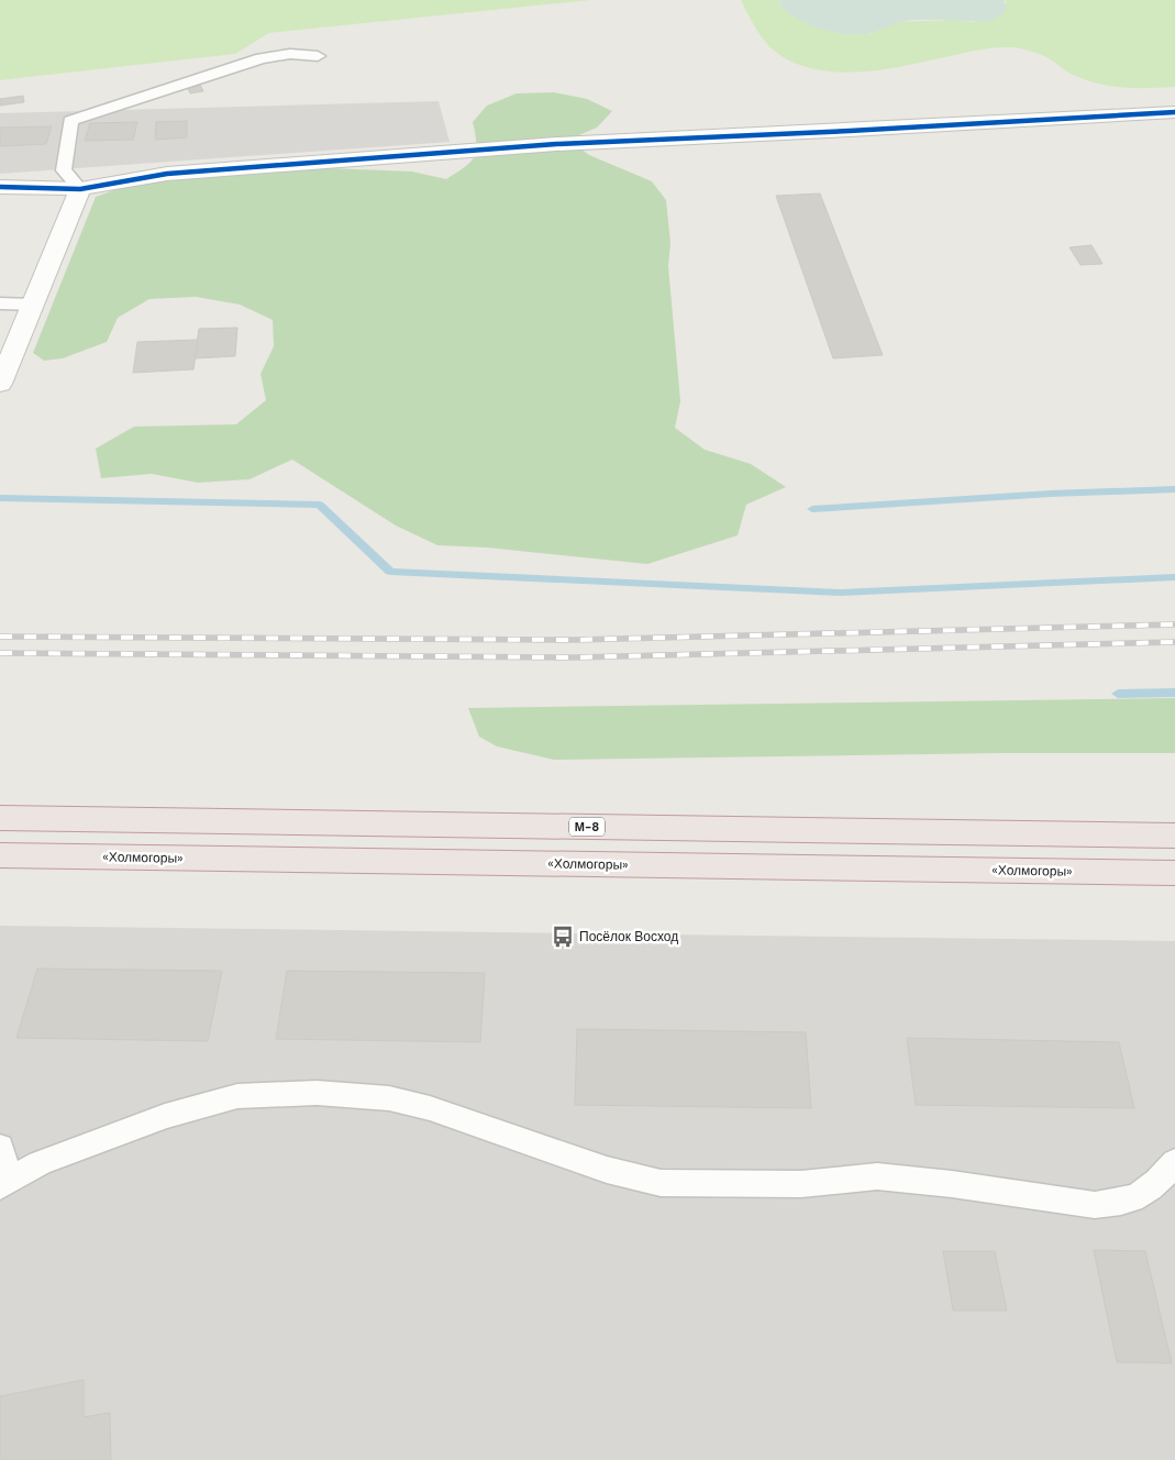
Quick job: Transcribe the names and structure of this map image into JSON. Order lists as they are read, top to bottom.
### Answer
{
  "streets": {
    "highway": ["М-8", "«Холмогоры»"]
  },
  "places": {
    "bus stop": ["Посёлок Восход"]
  }
}
